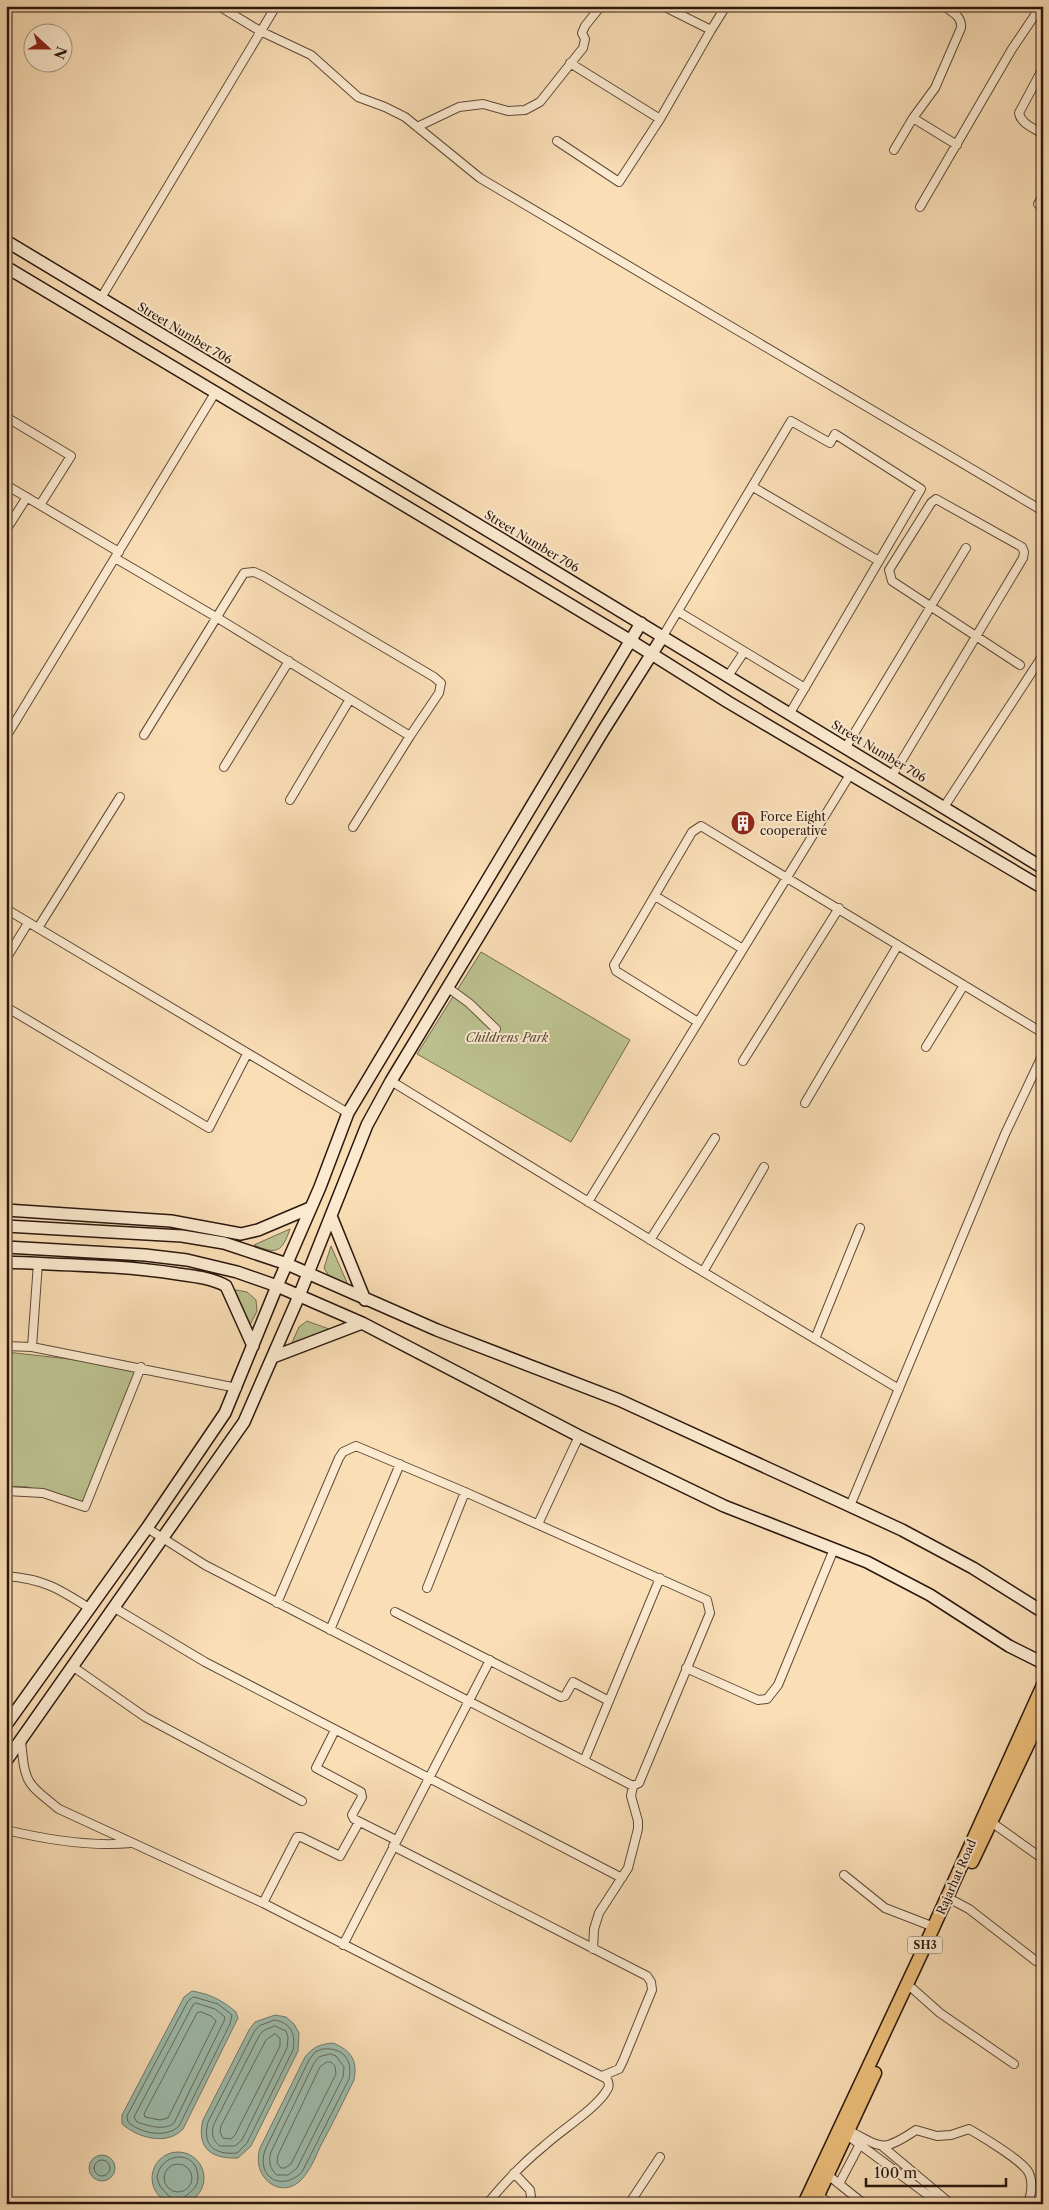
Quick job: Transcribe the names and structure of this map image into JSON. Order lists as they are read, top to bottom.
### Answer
{
  "streets": {
    "main road": ["Rajarhat Road", "SH3"],
    "street": ["Street Number 706"]
  },
  "parks": ["Childrens Park"],
  "places": {
    "building": ["Force Eight cooperative"]
  },
  "scale_bar": "100 m",
  "north": "right"
}
